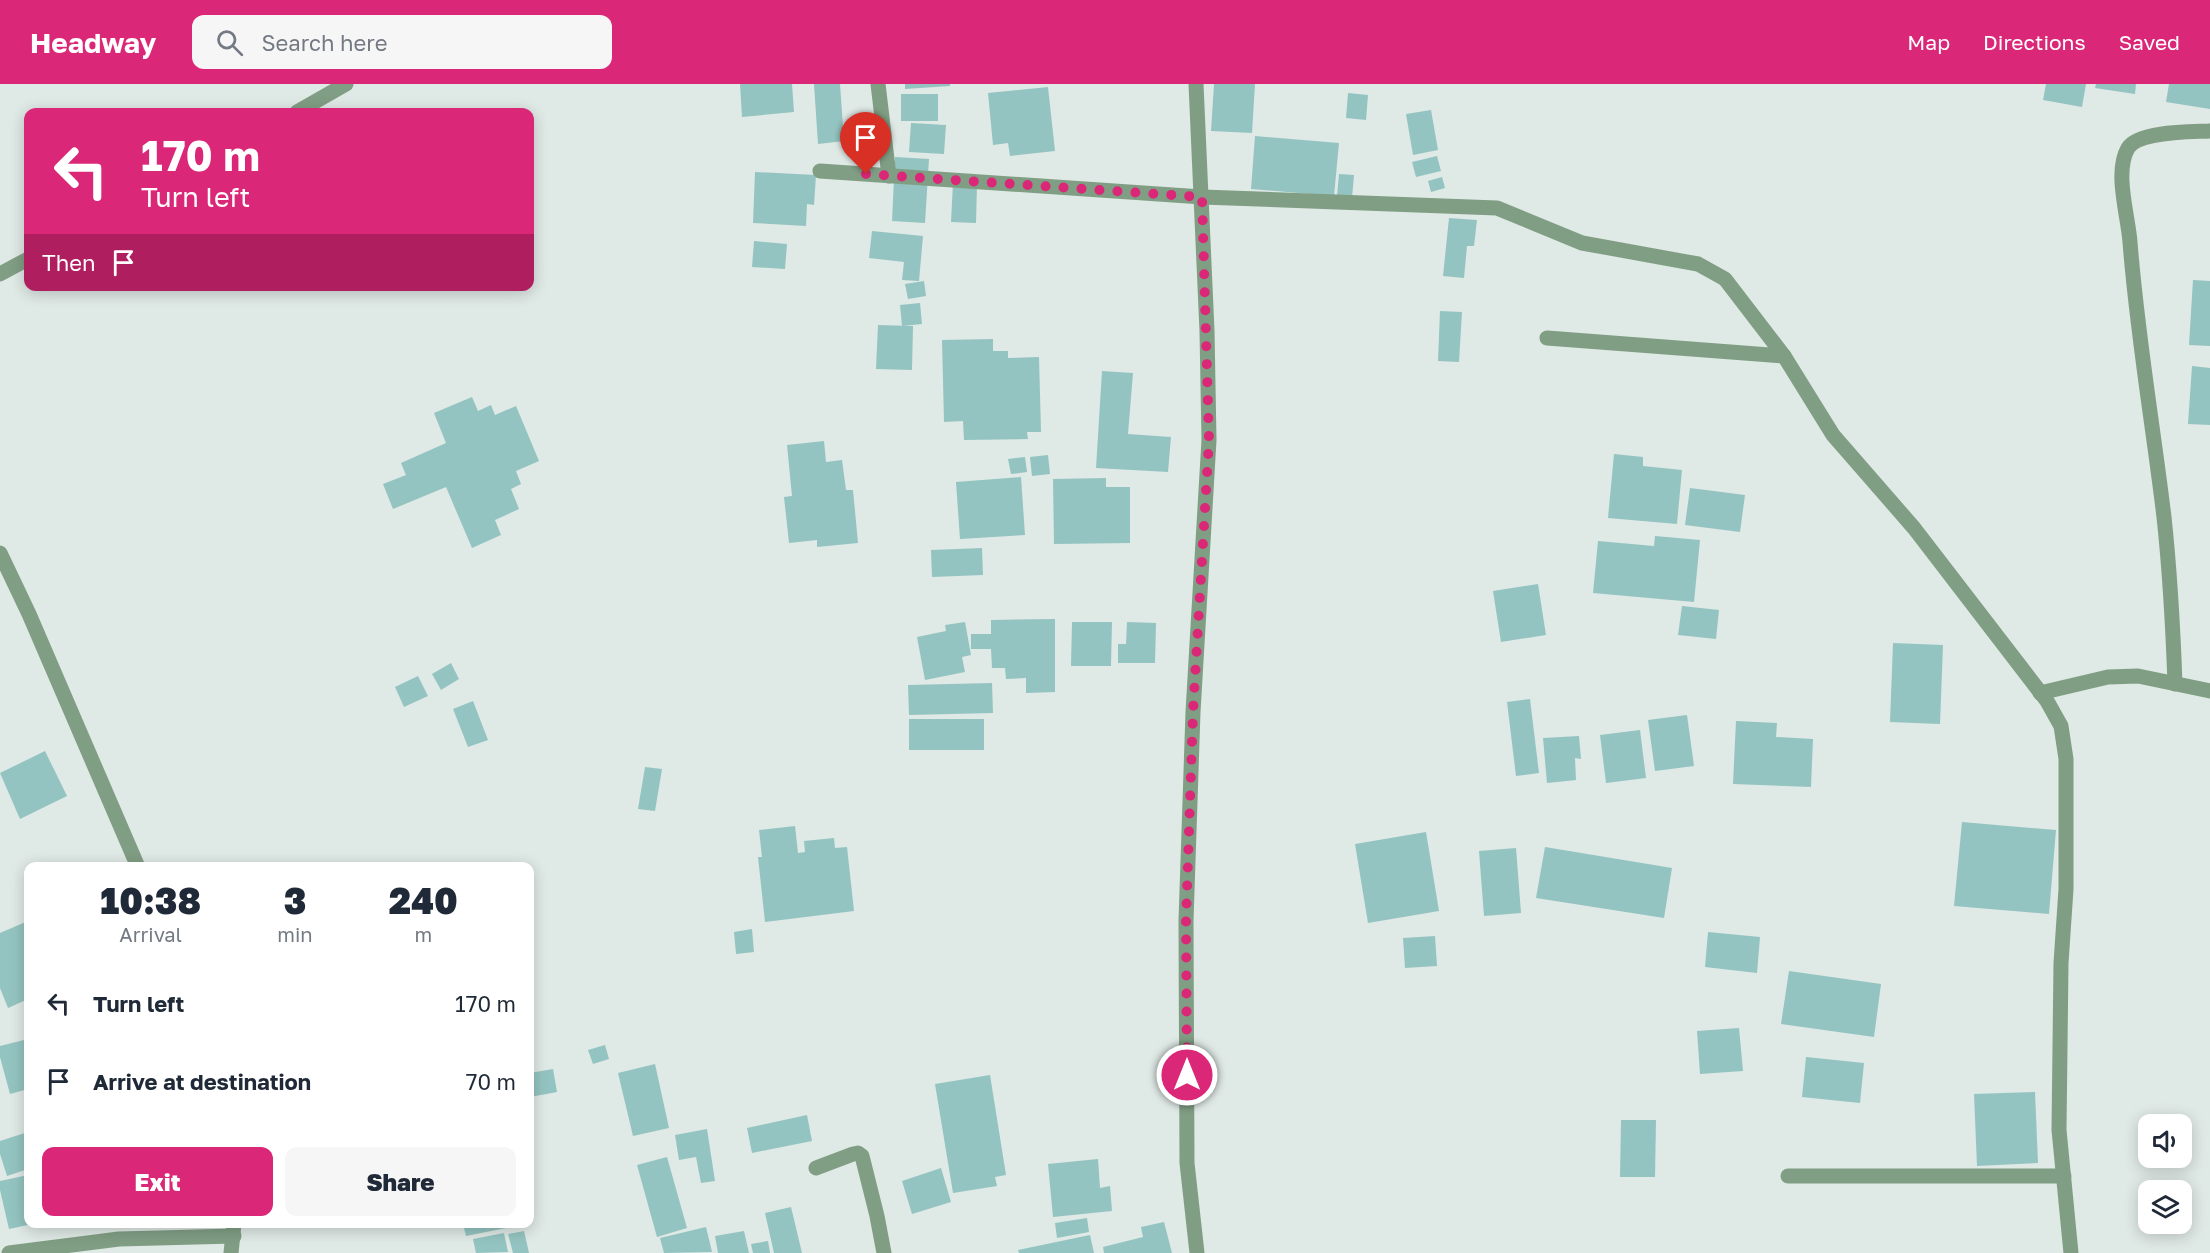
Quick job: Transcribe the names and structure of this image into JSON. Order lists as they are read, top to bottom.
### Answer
{
  "page": {
    "header": "Headway",
    "search": "Search here",
    "nav": ["Map", "Directions", "Saved"],
    "turn": ["170 m", "Turn left"],
    "then": "Then",
    "eta": [
      "10:38",
      "Arrival",
      "3",
      "min",
      "240",
      "m"
    ],
    "list": [
      {
        "name": "Turn left",
        "value": "170 m"
      },
      {
        "name": "Arrive at destination",
        "value": "70 m"
      }
    ],
    "buttons": ["Exit", "Share"]
  }
}
